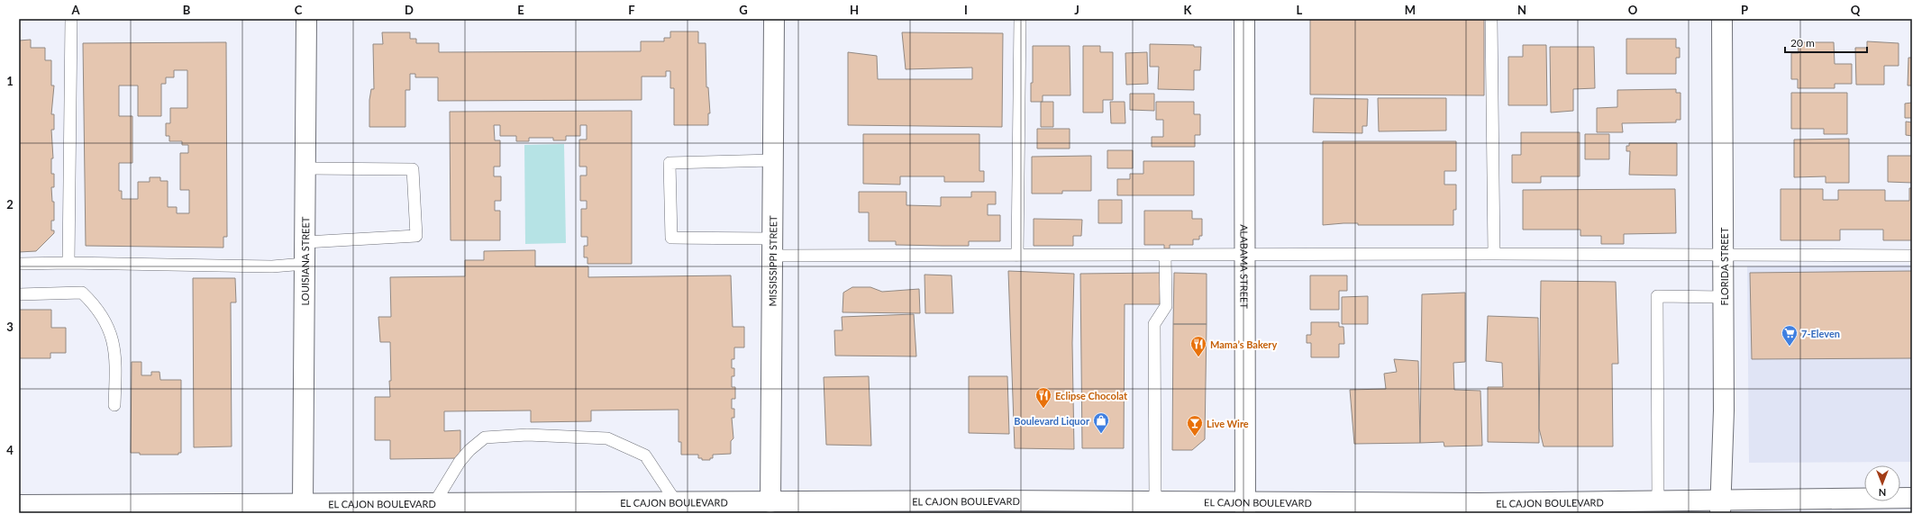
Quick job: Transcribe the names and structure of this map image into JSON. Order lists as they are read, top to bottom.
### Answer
{
  "streets": {
    "street": [
      "LOUISIANA STREET",
      "MISSISSIPPI STREET",
      "ALABAMA STREET",
      "FLORIDA STREET",
      "EL CAJON BOULEVARD"
    ]
  },
  "crossings": [
    ["LOUISIANA STREET", "EL CAJON BOULEVARD"],
    ["MISSISSIPPI STREET", "EL CAJON BOULEVARD"],
    ["ALABAMA STREET", "EL CAJON BOULEVARD"],
    ["FLORIDA STREET", "EL CAJON BOULEVARD"]
  ],
  "places": {
    "supermarket": ["7-Eleven"],
    "restaurant": ["Mama’s Bakery", "Eclipse Chocolat"],
    "shop": ["Boulevard Liquor"],
    "bar": ["Live Wire"]
  },
  "scale_bar": "20 m",
  "north": "bottom",
  "grid": {
    "columns": [
      "A",
      "B",
      "C",
      "D",
      "E",
      "F",
      "G",
      "H",
      "I",
      "J",
      "K",
      "L",
      "M",
      "N",
      "O",
      "P",
      "Q"
    ],
    "rows": [
      "1",
      "2",
      "3",
      "4"
    ]
  }
}
